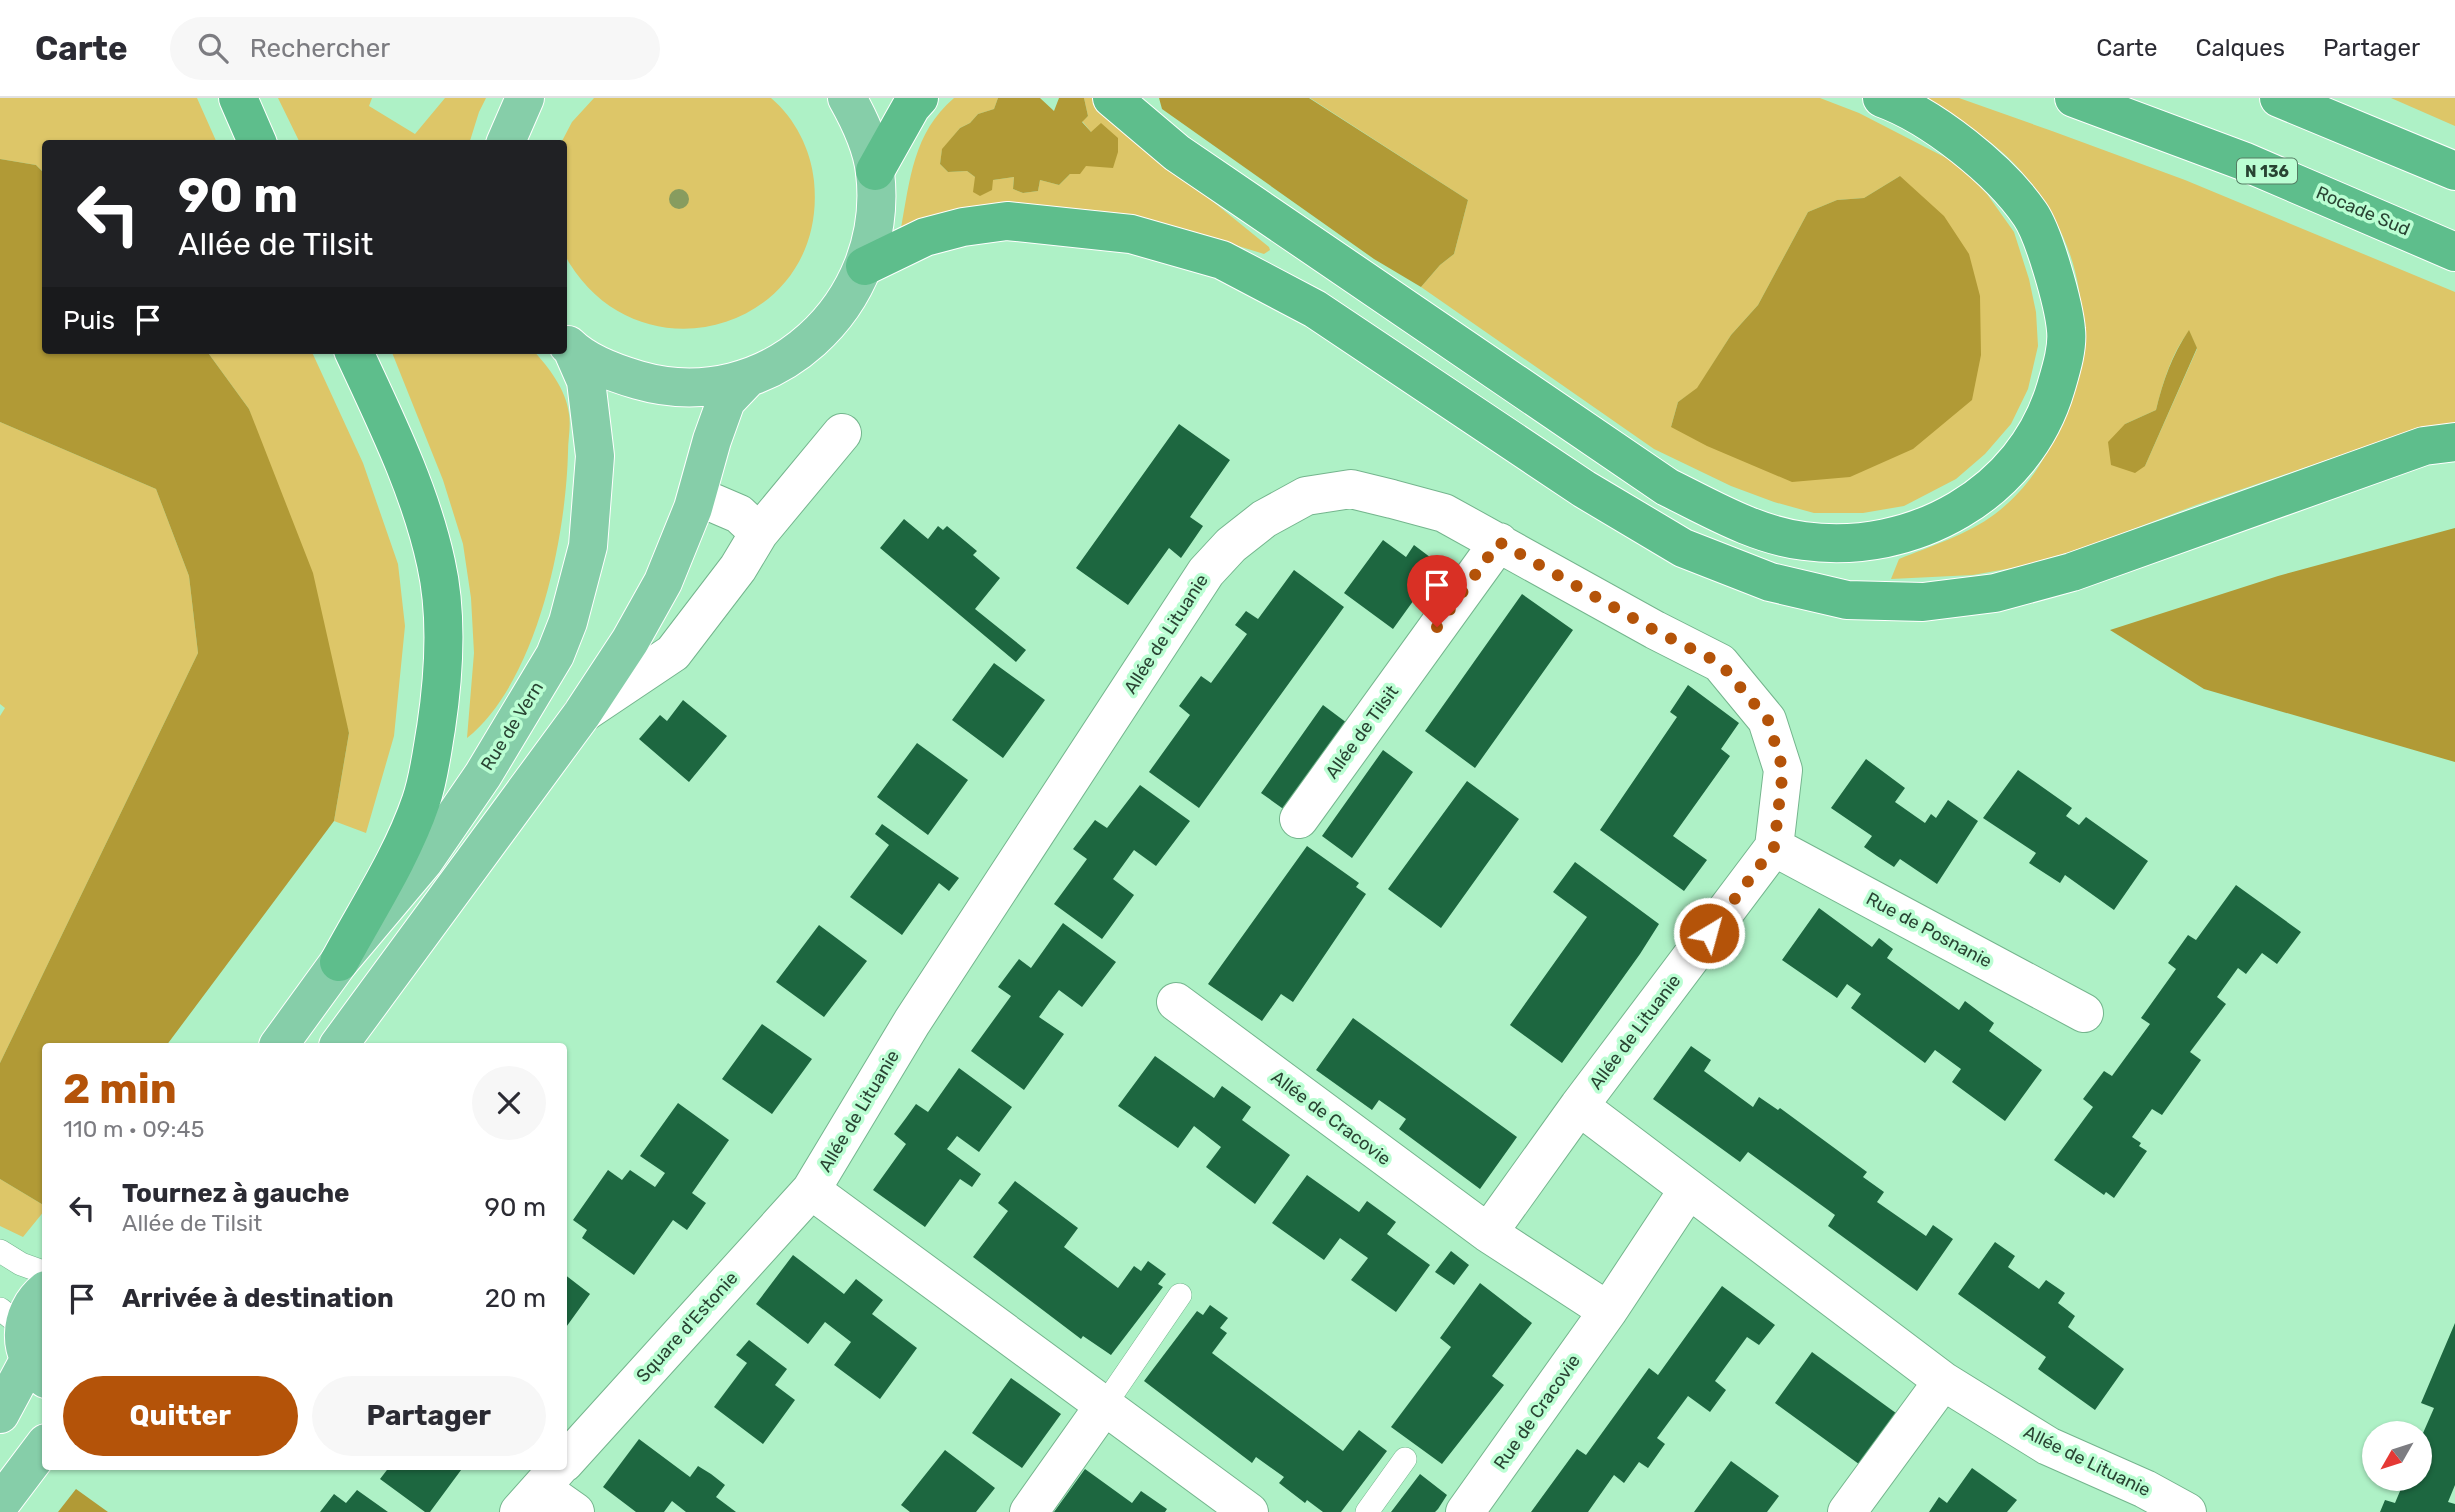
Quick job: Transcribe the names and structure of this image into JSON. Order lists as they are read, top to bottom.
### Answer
{
  "streets": {
    "highway": ["N 136", "Rocade Sud"],
    "main road": ["Rue de Vern"],
    "street": [
      "Allée de Lituanie",
      "Allée de Tilsit",
      "Rue de Posnanie",
      "Allée de Cracovie",
      "Square d'Estonie",
      "Rue de Cracovie"
    ]
  },
  "crossings": [
    ["Allée de Lituanie", "Allée de Tilsit"],
    ["Allée de Lituanie", "Rue de Posnanie"],
    ["Allée de Lituanie", "Square d'Estonie"],
    ["Allée de Lituanie", "Rue de Cracovie"],
    ["Allée de Cracovie", "Rue de Cracovie"]
  ],
  "north": "bottom left",
  "page": {
    "header": "Carte",
    "search": "Rechercher",
    "nav": ["Carte", "Calques", "Partager"],
    "turn": ["90 m", "Allée de Tilsit"],
    "then": "Puis",
    "heading": ["2 min", "110 m · 09:45"],
    "list": [
      {
        "name": "Tournez à gauche",
        "note": "Allée de Tilsit",
        "value": "90 m"
      },
      {
        "name": "Arrivée à destination",
        "value": "20 m"
      }
    ],
    "buttons": ["Quitter", "Partager"]
  }
}
